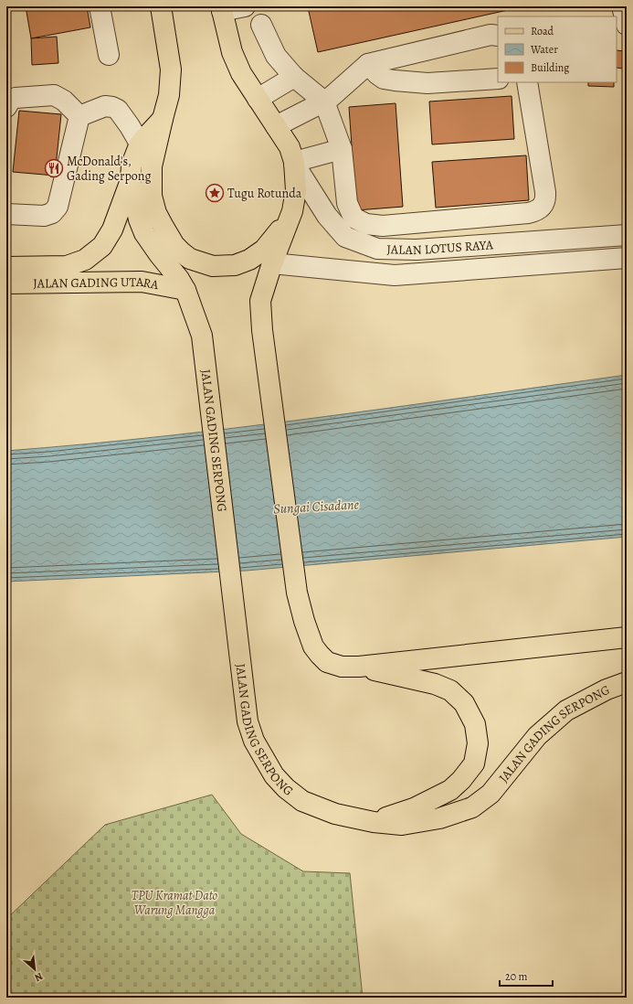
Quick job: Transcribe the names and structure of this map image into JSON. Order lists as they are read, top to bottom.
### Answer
{
  "streets": {
    "main road": ["JALAN GADING UTARA", "JALAN GADING SERPONG"],
    "street": ["JALAN LOTUS RAYA"]
  },
  "crossings": [
    ["JALAN GADING UTARA", "JALAN GADING SERPONG"]
  ],
  "water": ["Sungai Cisadane"],
  "parks": ["TPU Kramat Dato Warung Mangga"],
  "places": {
    "restaurant": ["McDonald's, Gading Serpong"],
    "place": ["Tugu Rotunda"]
  },
  "legend": ["Road", "Water", "Building"],
  "scale_bar": "20 m",
  "north": "bottom right"
}
